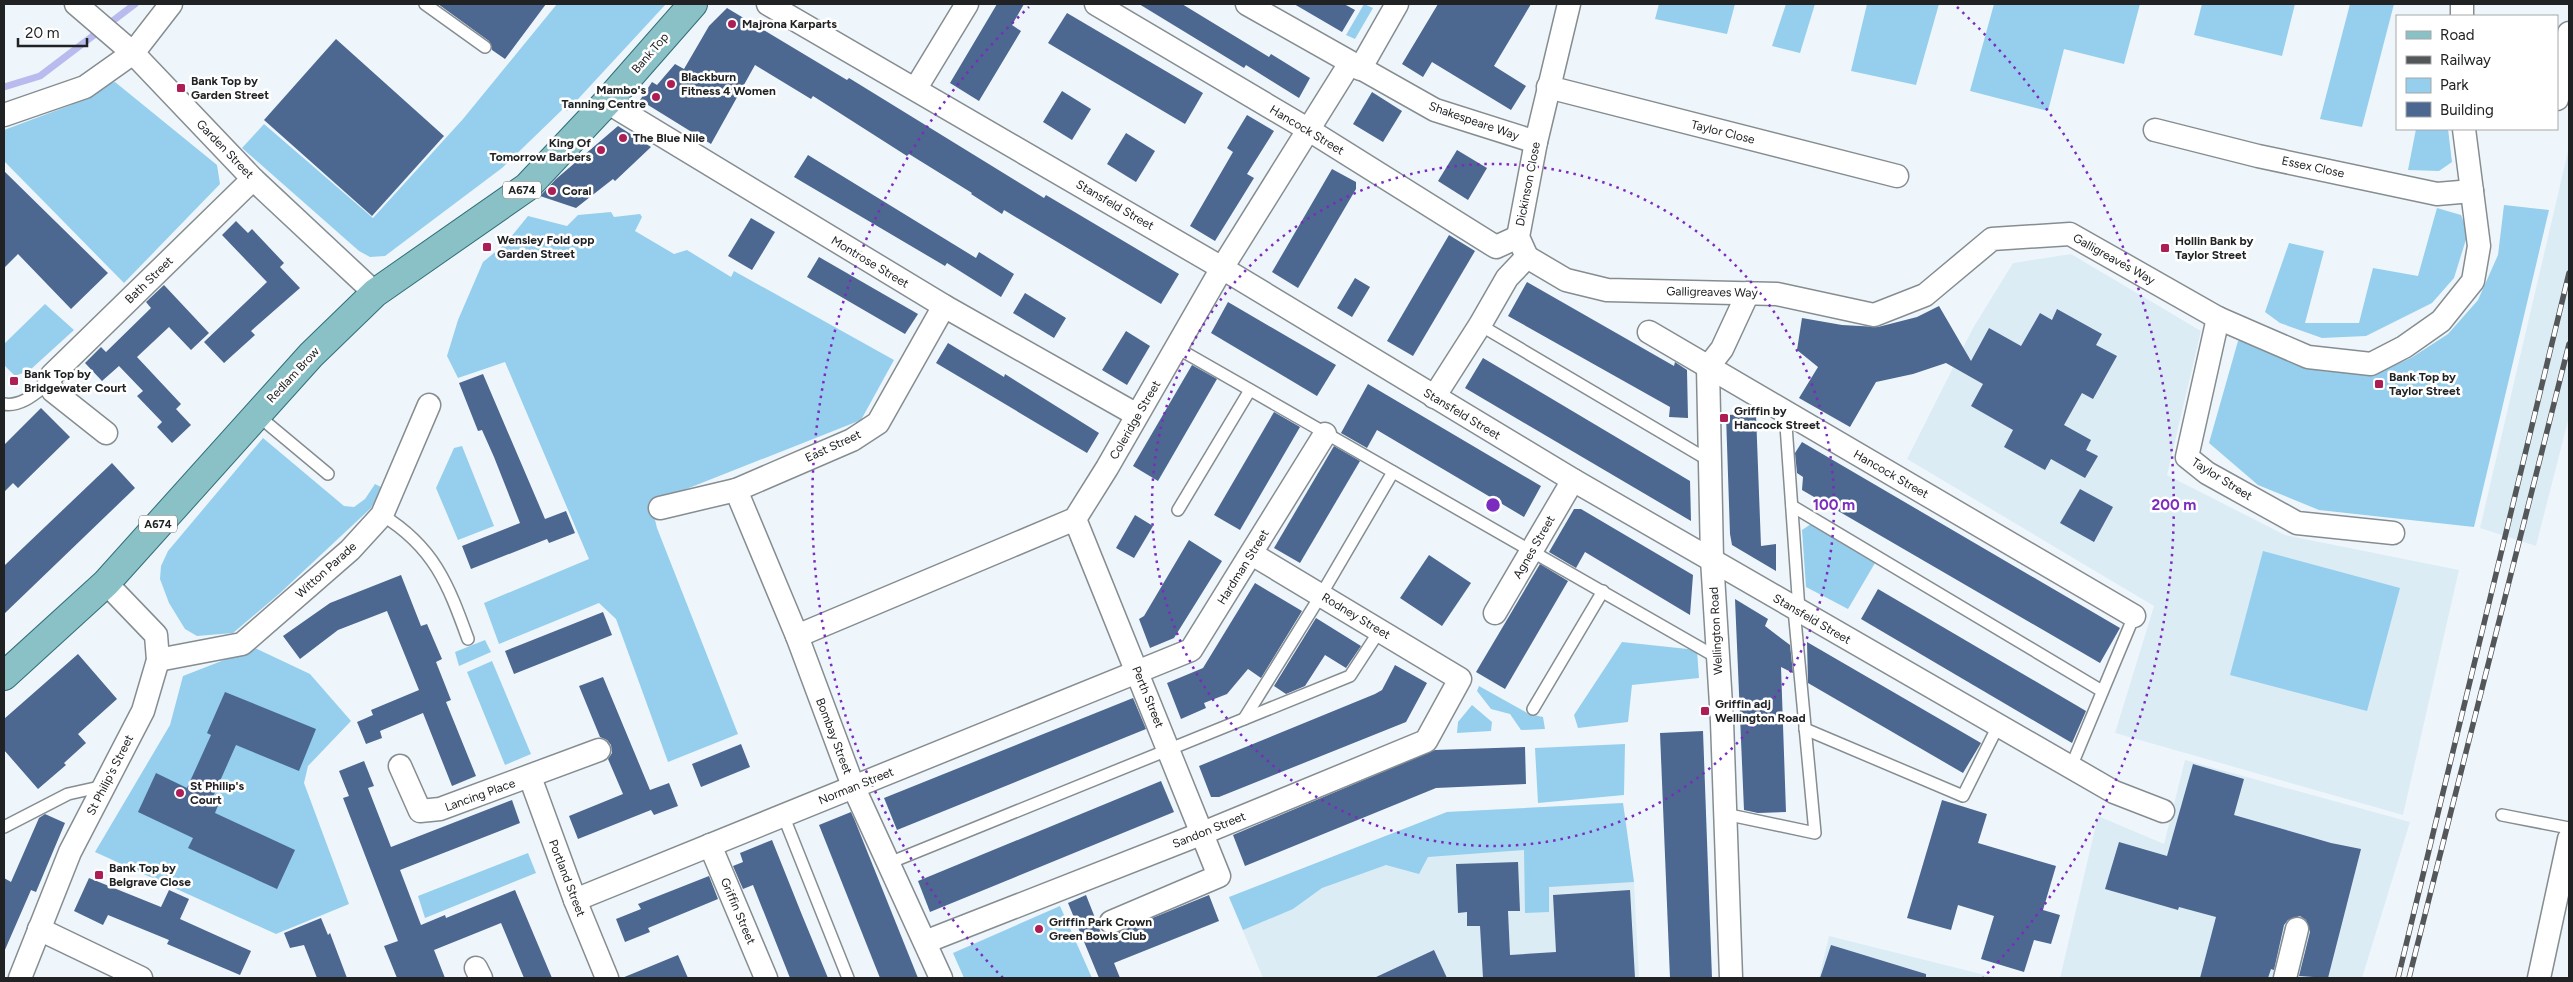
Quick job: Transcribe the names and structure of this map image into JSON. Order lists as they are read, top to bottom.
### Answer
{
  "streets": {
    "main road": ["Bank Top", "A674", "Redlam Brow"],
    "street": [
      "Shakespeare Way",
      "Hancock Street",
      "Taylor Close",
      "Garden Street",
      "Essex Close",
      "Dickinson Close",
      "Stansfeld Street",
      "Galligreaves Way",
      "Montrose Street",
      "Bath Street",
      "Coleridge Street",
      "East Street",
      "Taylor Street",
      "Agnes Street",
      "Hardman Street",
      "Witton Parade",
      "Rodney Street",
      "Wellington Road",
      "Perth Street",
      "Bombay Street",
      "St Philip's Street",
      "Norman Street",
      "Lancing Place",
      "Sandon Street",
      "Portland Street",
      "Griffin Street"
    ]
  },
  "crossings": [
    ["Bank Top", "Montrose Street"],
    ["Bank Top", "Redlam Brow"],
    ["Shakespeare Way", "Dickinson Close"],
    ["Shakespeare Way", "Coleridge Street"],
    ["Hancock Street", "Dickinson Close"],
    ["Hancock Street", "Galligreaves Way"],
    ["Hancock Street", "Coleridge Street"],
    ["Hancock Street", "Wellington Road"],
    ["Taylor Close", "Dickinson Close"],
    ["Garden Street", "Bath Street"],
    ["Garden Street", "Redlam Brow"],
    ["Essex Close", "Galligreaves Way"],
    ["Dickinson Close", "Galligreaves Way"],
    ["Stansfeld Street", "Coleridge Street"],
    ["Stansfeld Street", "Agnes Street"],
    ["Stansfeld Street", "Wellington Road"],
    ["Galligreaves Way", "Taylor Street"],
    ["Montrose Street", "Redlam Brow"],
    ["Montrose Street", "Coleridge Street"],
    ["Montrose Street", "East Street"],
    ["Redlam Brow", "St Philip's Street"],
    ["Coleridge Street", "Perth Street"],
    ["East Street", "Bombay Street"],
    ["Hardman Street", "Rodney Street"],
    ["Hardman Street", "Perth Street"],
    ["Hardman Street", "Norman Street"],
    ["Witton Parade", "St Philip's Street"],
    ["Rodney Street", "Sandon Street"],
    ["Perth Street", "Norman Street"],
    ["Perth Street", "Sandon Street"],
    ["Bombay Street", "Norman Street"],
    ["Bombay Street", "Sandon Street"],
    ["Norman Street", "Portland Street"],
    ["Norman Street", "Griffin Street"],
    ["Lancing Place", "Portland Street"]
  ],
  "places": {
    "other": [
      "Majrona Karparts",
      "Blackburn Fitness 4 Women",
      "Mambo's Tanning Centre",
      "The Blue Nile",
      "King Of Tomorrow Barbers",
      "Coral",
      "St Philip's Court",
      "Griffin Park Crown Green Bowls Club"
    ],
    "transit": [
      "Bank Top by Garden Street",
      "Wensley Fold opp Garden Street",
      "Hollin Bank by Taylor Street",
      "Bank Top by Bridgewater Court",
      "Bank Top by Taylor Street",
      "Griffin by Hancock Street",
      "Griffin adj Wellington Road",
      "Bank Top by Belgrave Close"
    ]
  },
  "legend": [
    "Road",
    "Railway",
    "Park",
    "Building"
  ],
  "scale_bar": "20 m",
  "rings": ["100 m", "200 m"]
}
